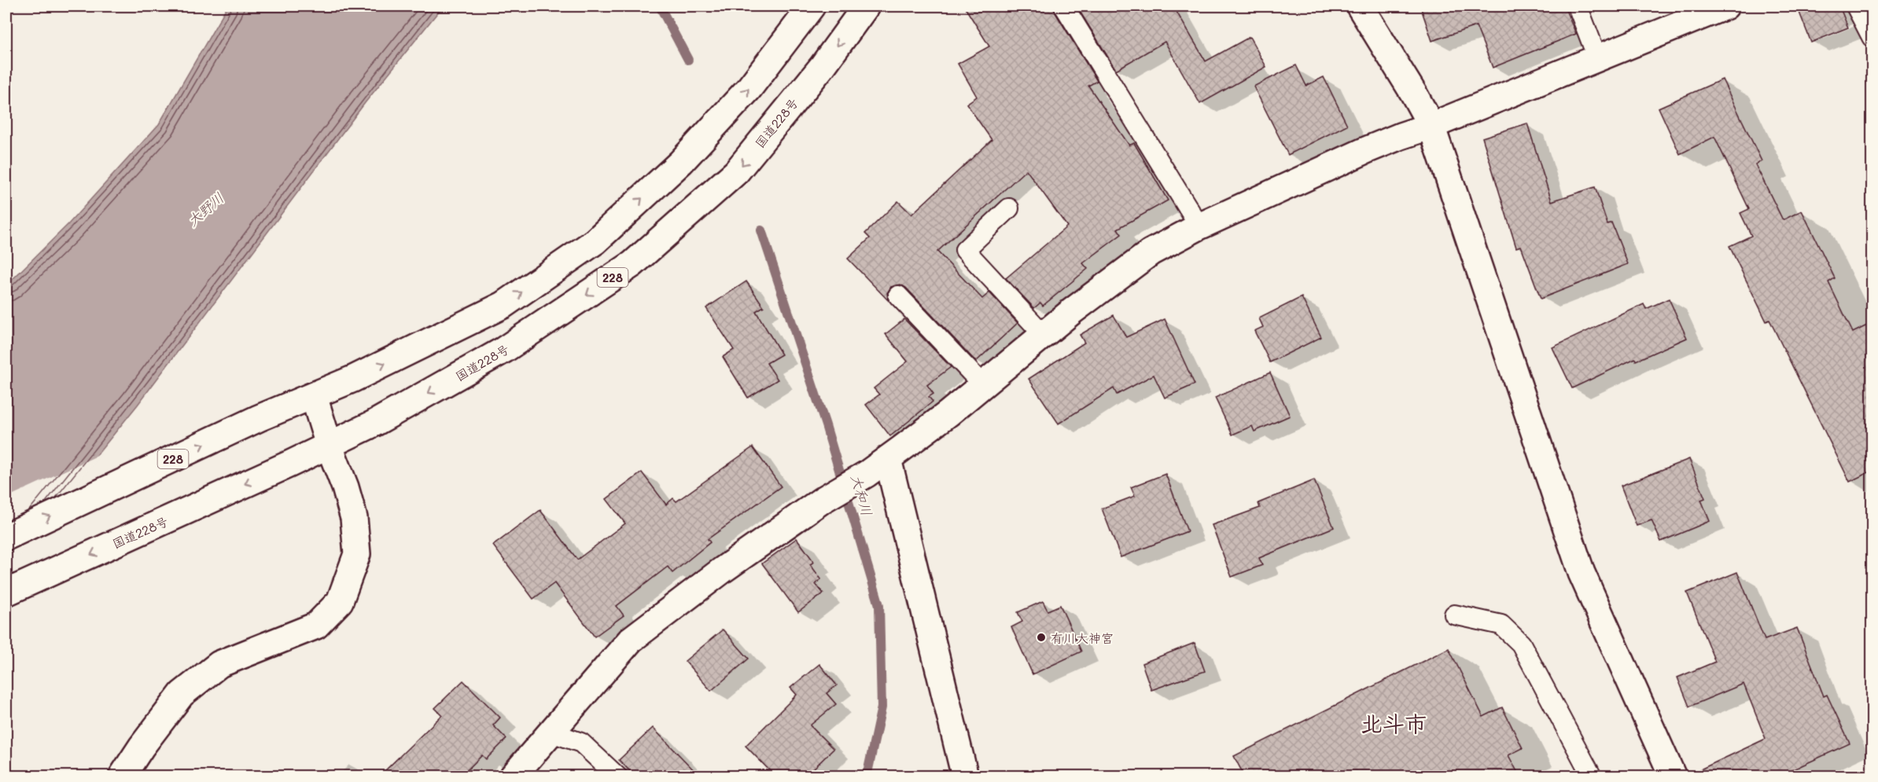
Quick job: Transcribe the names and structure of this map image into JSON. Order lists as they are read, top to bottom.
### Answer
{
  "streets": {
    "main road": ["国道228号", "228"]
  },
  "districts": ["北斗市"],
  "water": ["大野川", "大和川"],
  "places": ["有川大神宮"]
}
